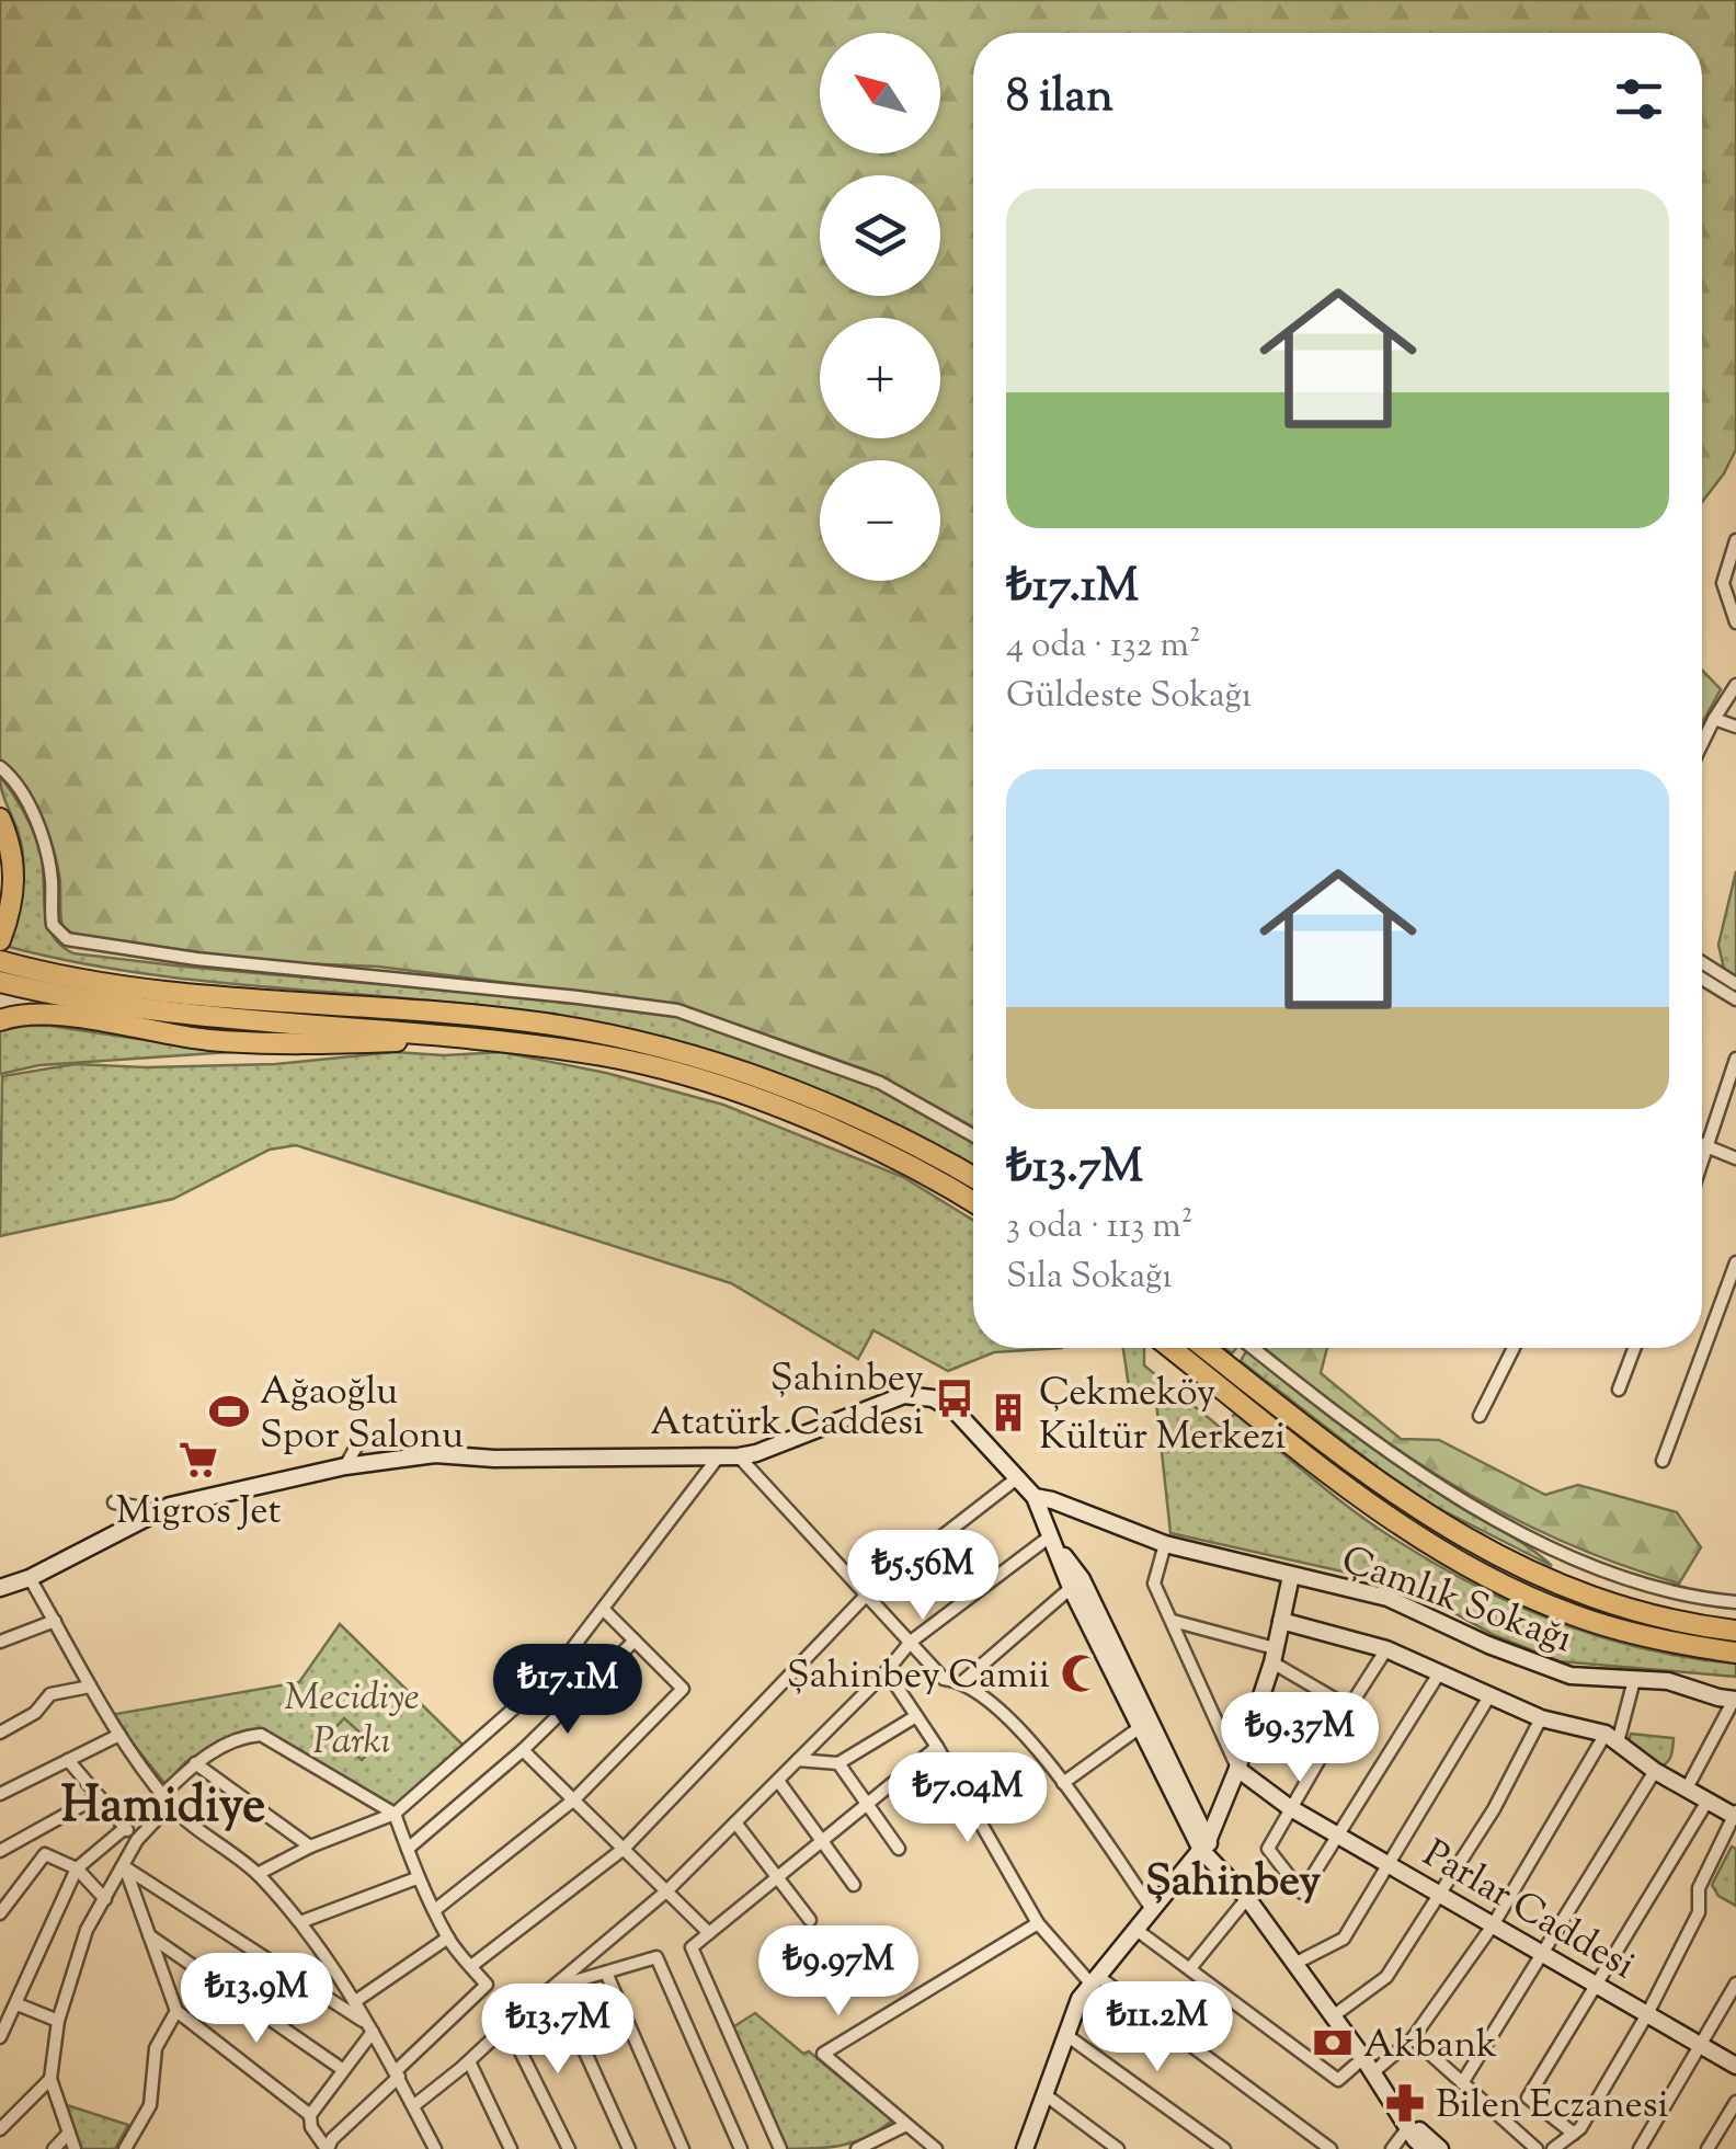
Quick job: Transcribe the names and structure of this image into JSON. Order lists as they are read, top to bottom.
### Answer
{
  "streets": {
    "street": ["Çamlık Sokağı", "Parlar Caddesi"]
  },
  "districts": ["Hamidiye", "Şahinbey"],
  "parks": ["Mecidiye Parkı"],
  "places": {
    "bus stop": ["Şahinbey Atatürk Caddesi"],
    "sports": ["Ağaoğlu Spor Salonu"],
    "building": ["Çekmeköy Kültür Merkezi"],
    "supermarket": ["Migros Jet"],
    "mosque": ["Şahinbey Camii"],
    "bank": ["Akbank"],
    "pharmacy": ["Bilen Eczanesi"]
  },
  "north": "top left",
  "page": {
    "map_buttons": ["+", "−"],
    "heading": "8 ilan",
    "list": [
      {
        "name": "₺17.1M",
        "note": "4 oda · 132 m² · Güldeste Sokağı"
      },
      {
        "name": "₺13.7M",
        "note": "3 oda · 113 m² · Sıla Sokağı"
      }
    ],
    "price": [
      "₺5.56M",
      "₺17.1M",
      "₺9.37M",
      "₺7.04M",
      "₺9.97M",
      "₺13.9M",
      "₺11.2M",
      "₺13.7M"
    ]
  }
}
